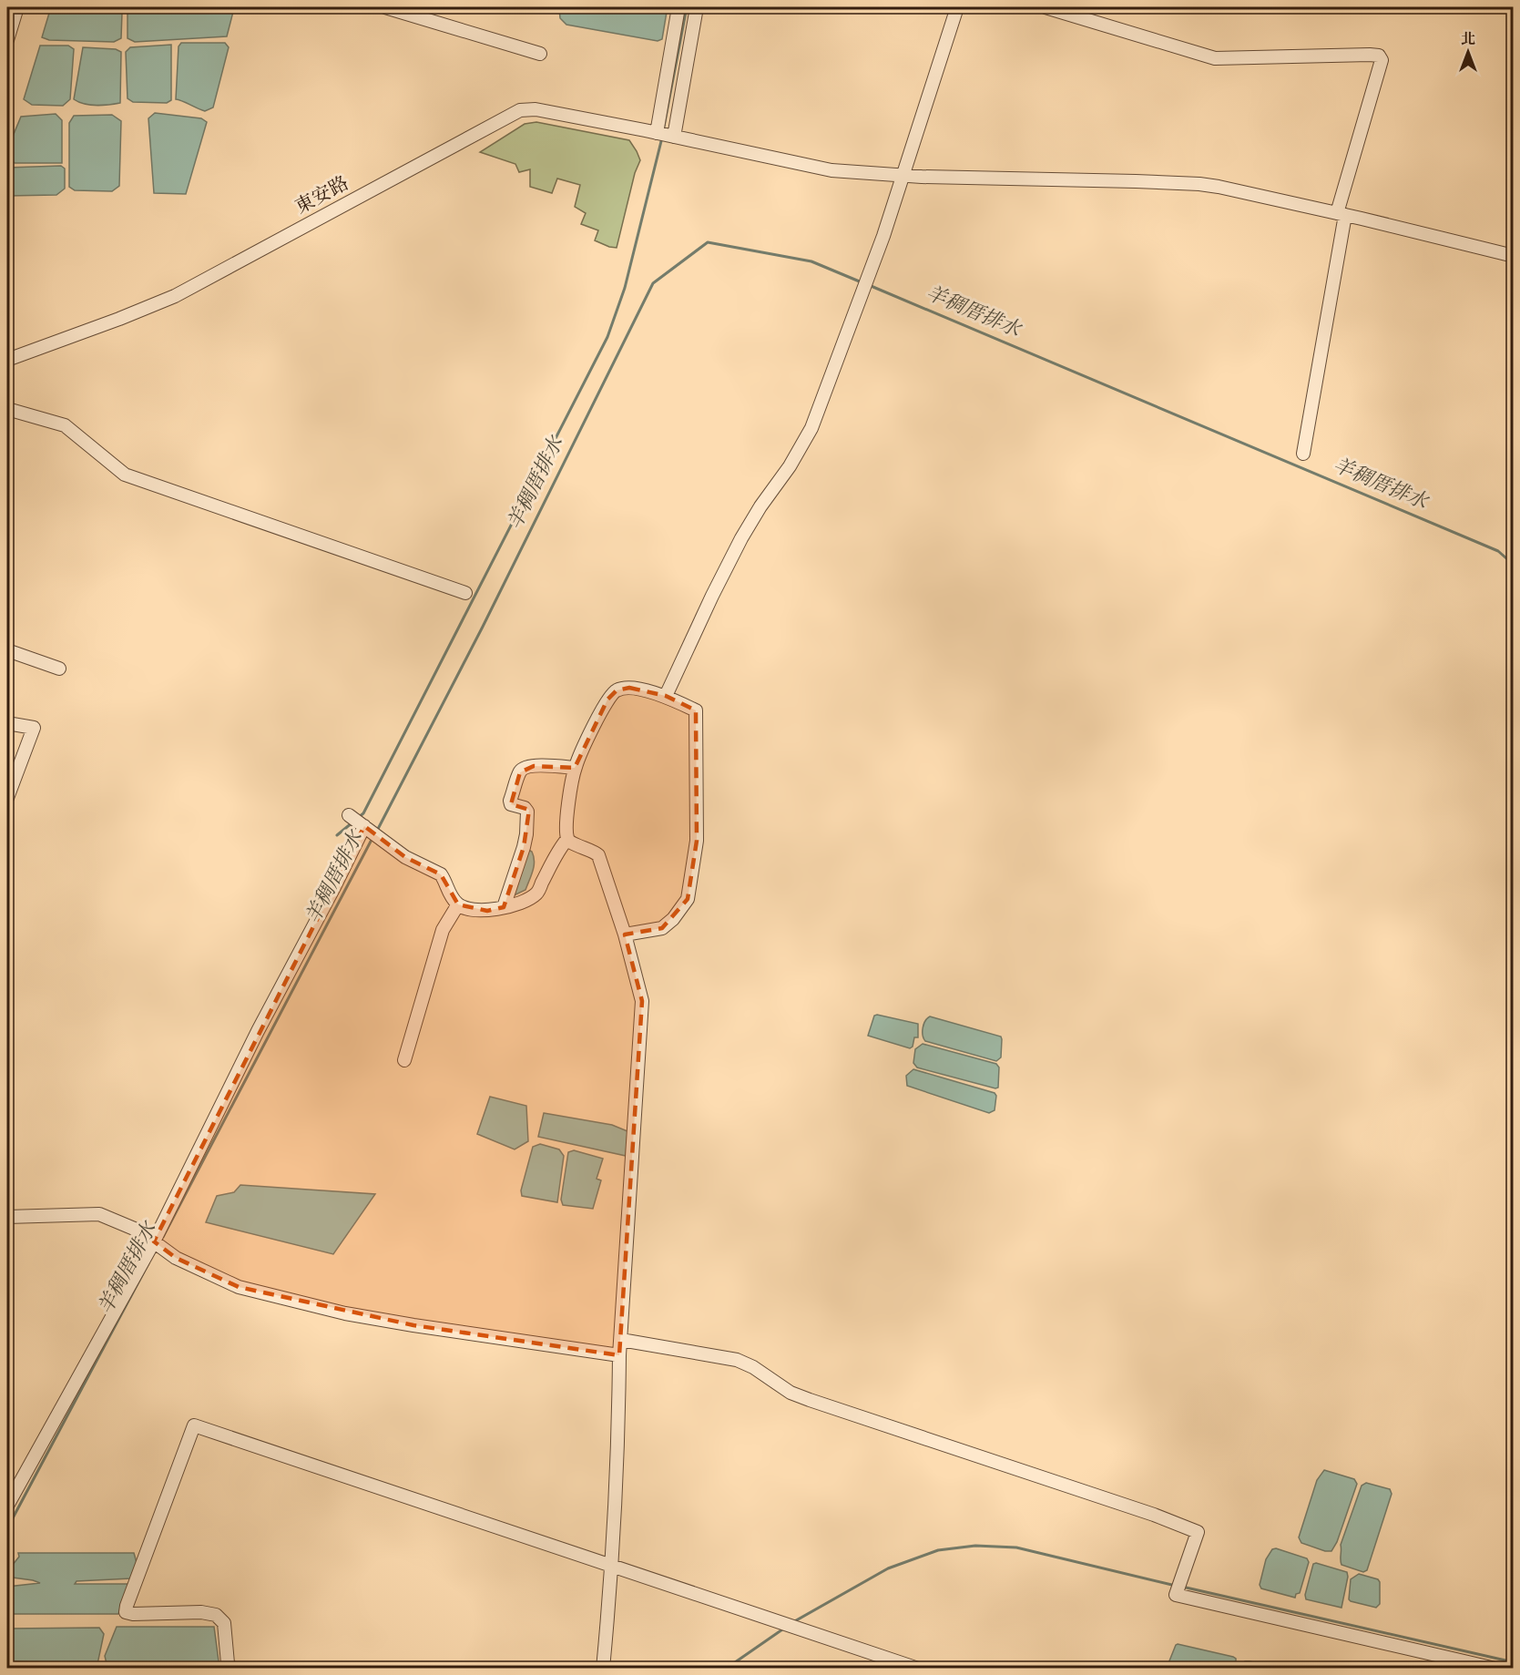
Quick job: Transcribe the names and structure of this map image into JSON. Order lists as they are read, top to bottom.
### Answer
{
  "streets": {
    "street": ["東安路"]
  },
  "water": ["羊稠厝排水"],
  "north": "top"
}
